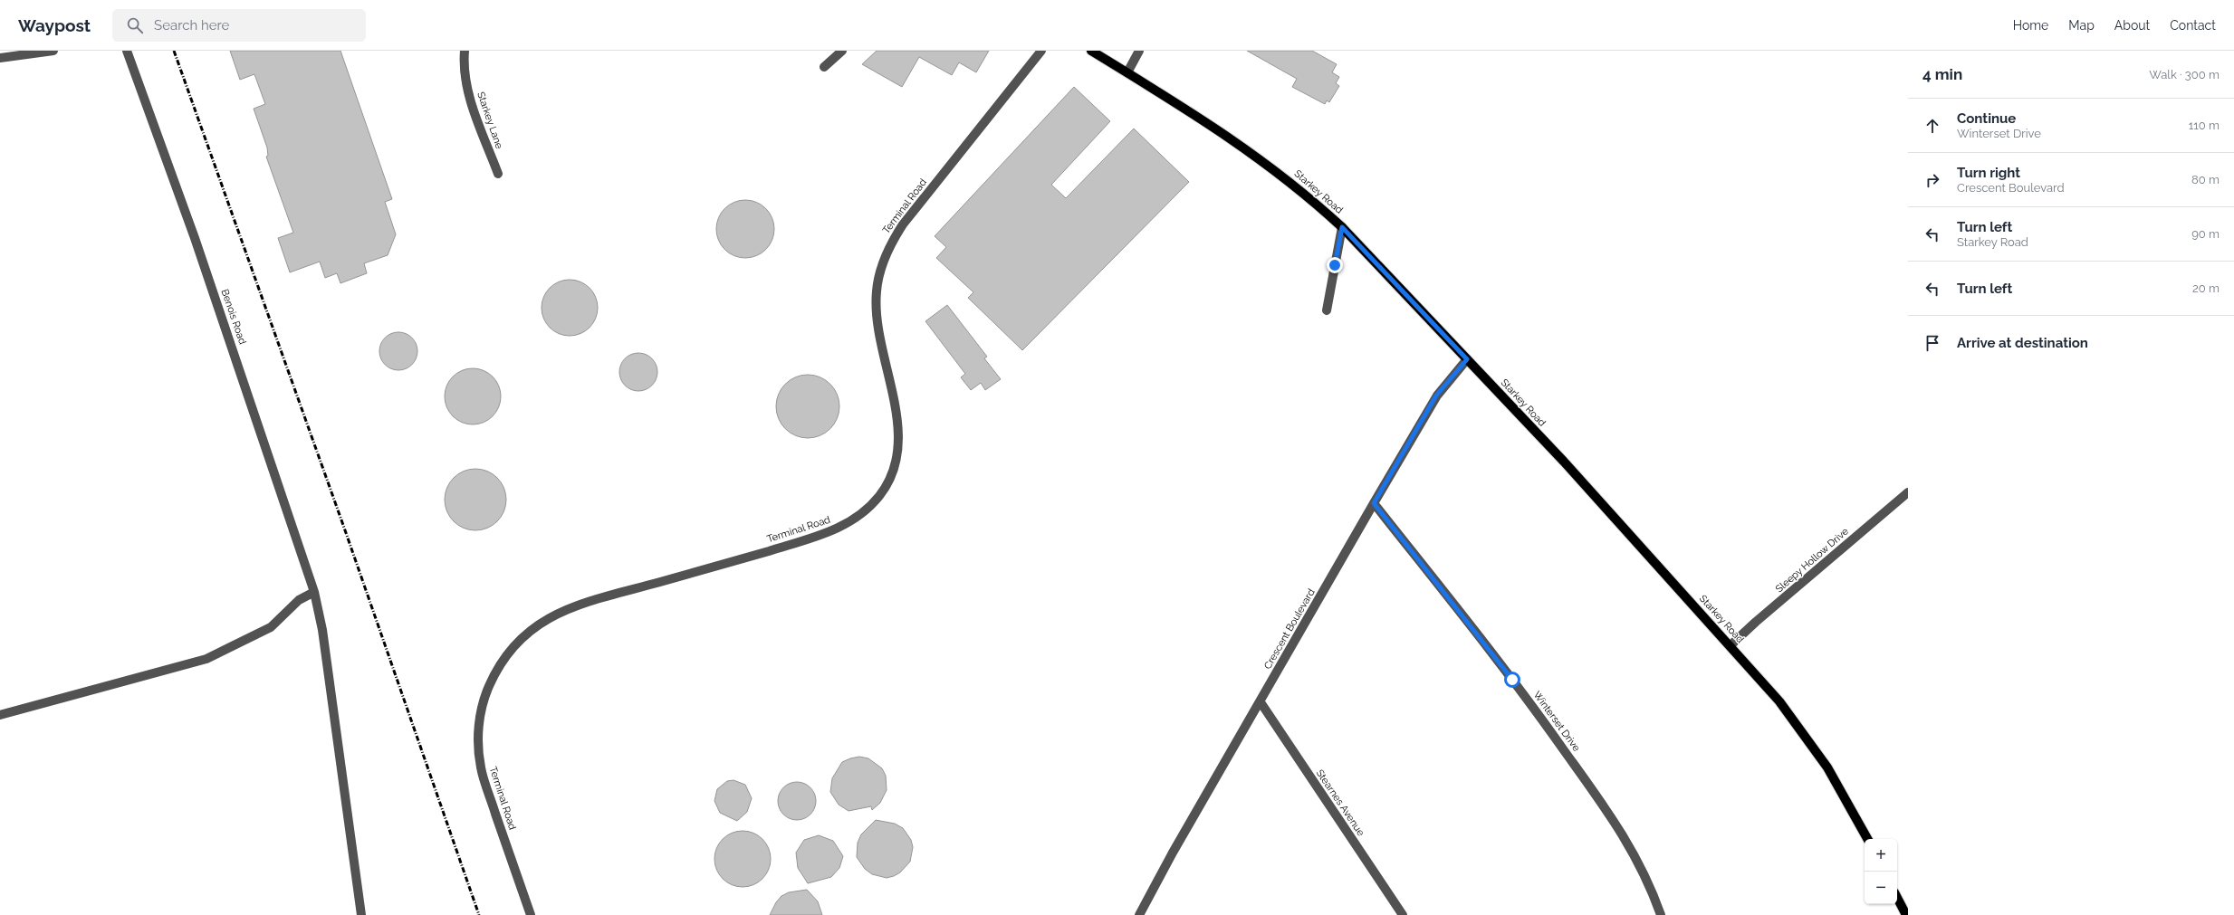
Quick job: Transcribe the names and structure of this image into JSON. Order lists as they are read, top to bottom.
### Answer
{
  "streets": {
    "main road": ["Starkey Road"],
    "street": [
      "Starkey Lane",
      "Terminal Road",
      "Benois Road",
      "Sleepy Hollow Drive",
      "Crescent Boulevard",
      "Winterset Drive",
      "Stearnes Avenue"
    ]
  },
  "crossings": [
    ["Starkey Road", "Sleepy Hollow Drive"],
    ["Starkey Road", "Crescent Boulevard"],
    ["Crescent Boulevard", "Winterset Drive"],
    ["Crescent Boulevard", "Stearnes Avenue"]
  ],
  "page": {
    "header": "Waypost",
    "search": "Search here",
    "nav": [
      "Home",
      "Map",
      "About",
      "Contact"
    ],
    "heading": ["4 min", "Walk · 300 m"],
    "list": [
      ["Continue", "Winterset Drive", "110 m"],
      ["Turn right", "Crescent Boulevard", "80 m"],
      ["Turn left", "Starkey Road", "90 m"],
      ["Turn left", "20 m"],
      "Arrive at destination"
    ],
    "map_buttons": ["+", "−"]
  }
}
